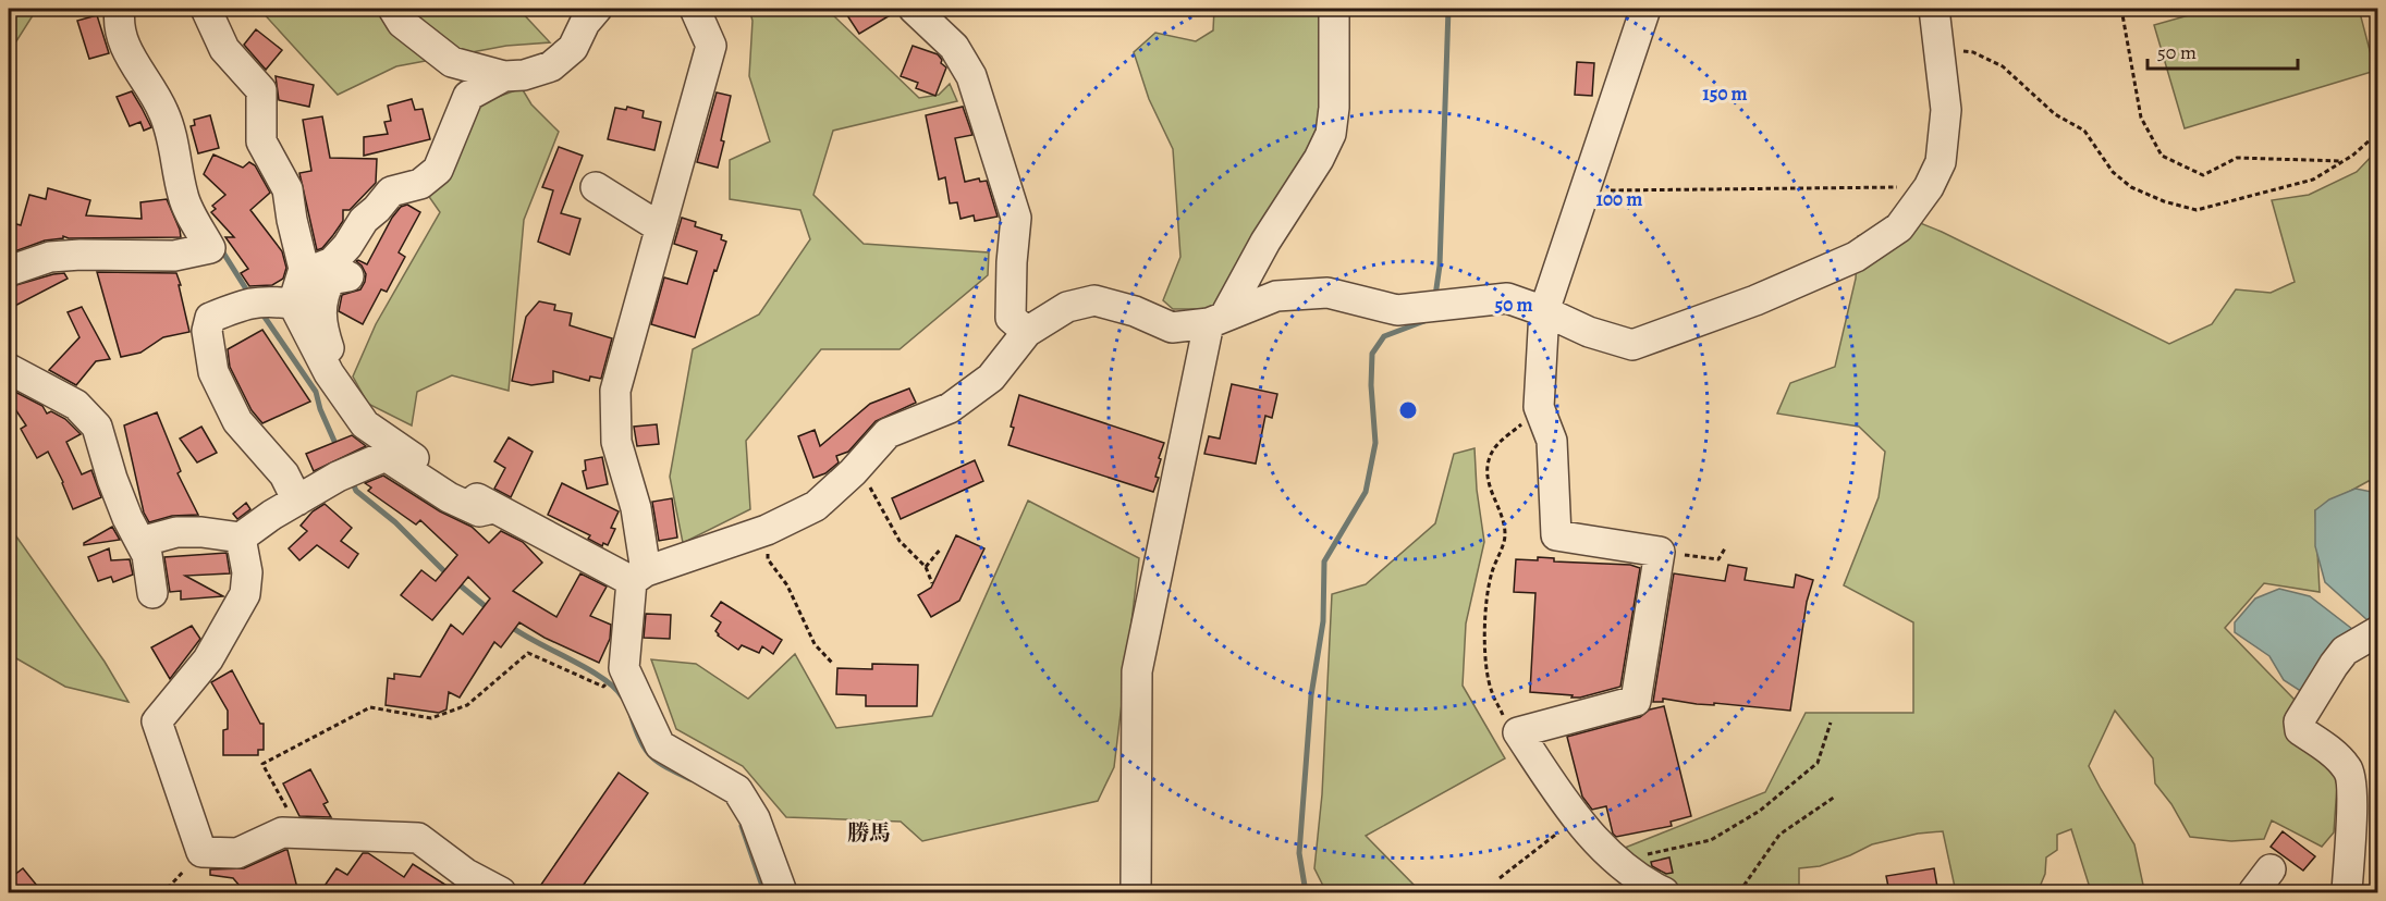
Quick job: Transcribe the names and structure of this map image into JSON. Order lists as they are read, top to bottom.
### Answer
{
  "districts": ["勝馬"],
  "scale_bar": "50 m",
  "rings": ["150 m", "100 m", "50 m"]
}
